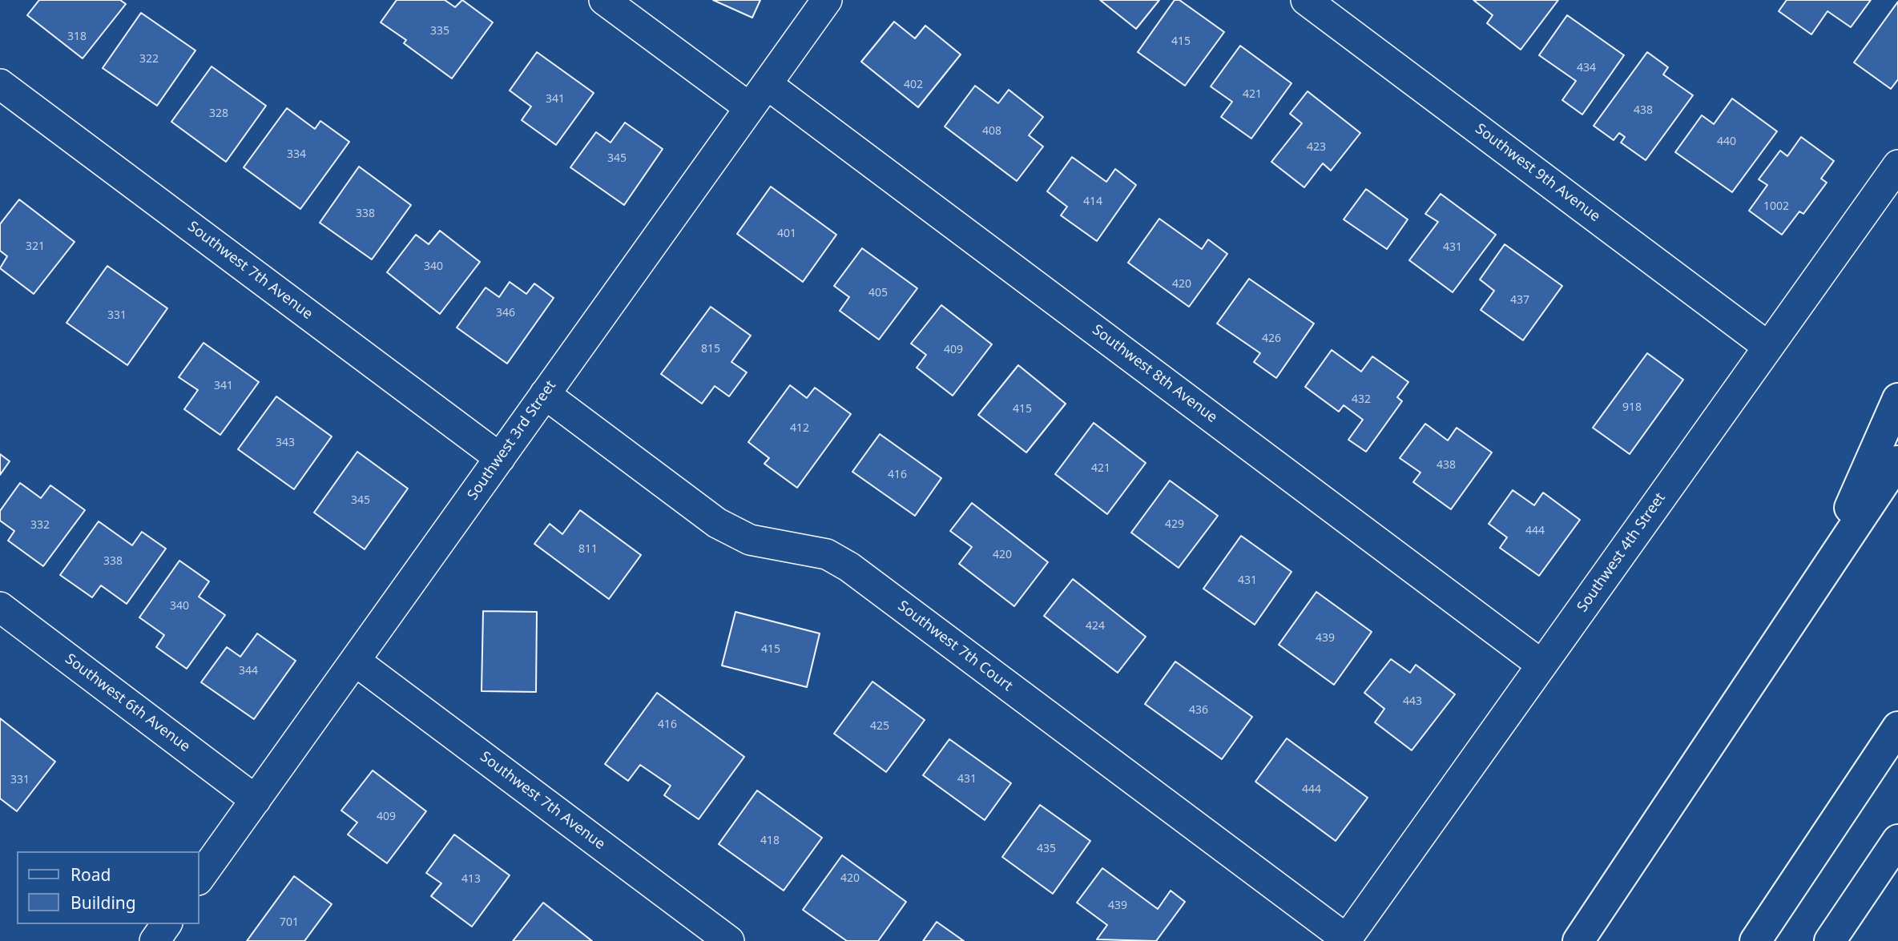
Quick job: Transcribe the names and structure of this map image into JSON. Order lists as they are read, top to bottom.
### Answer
{
  "streets": {
    "street": [
      "Southwest 9th Avenue",
      "Southwest 7th Avenue",
      "Southwest 8th Avenue",
      "Southwest 3rd Street",
      "Southwest 4th Street",
      "Southwest 7th Court",
      "Southwest 6th Avenue"
    ]
  },
  "crossings": [
    ["Southwest 9th Avenue", "Southwest 4th Street"],
    ["Southwest 7th Avenue", "Southwest 3rd Street"],
    ["Southwest 8th Avenue", "Southwest 3rd Street"],
    ["Southwest 8th Avenue", "Southwest 4th Street"],
    ["Southwest 3rd Street", "Southwest 7th Court"],
    ["Southwest 3rd Street", "Southwest 6th Avenue"],
    ["Southwest 4th Street", "Southwest 7th Court"]
  ],
  "house_numbers": [
    "335",
    "318",
    "415",
    "322",
    "434",
    "402",
    "421",
    "341",
    "438",
    "328",
    "408",
    "440",
    "423",
    "334",
    "345",
    "414",
    "1002",
    "338",
    "401",
    "321",
    "431",
    "340",
    "420",
    "405",
    "437",
    "346",
    "331",
    "426",
    "815",
    "409",
    "341",
    "432",
    "918",
    "415",
    "412",
    "343",
    "438",
    "421",
    "416",
    "345",
    "429",
    "332",
    "444",
    "811",
    "420",
    "338",
    "431",
    "340",
    "424",
    "439",
    "415",
    "344",
    "443",
    "436",
    "416",
    "425",
    "431",
    "331",
    "444",
    "409",
    "418",
    "435",
    "420",
    "413",
    "439",
    "701"
  ],
  "legend": ["Road", "Building"]
}
